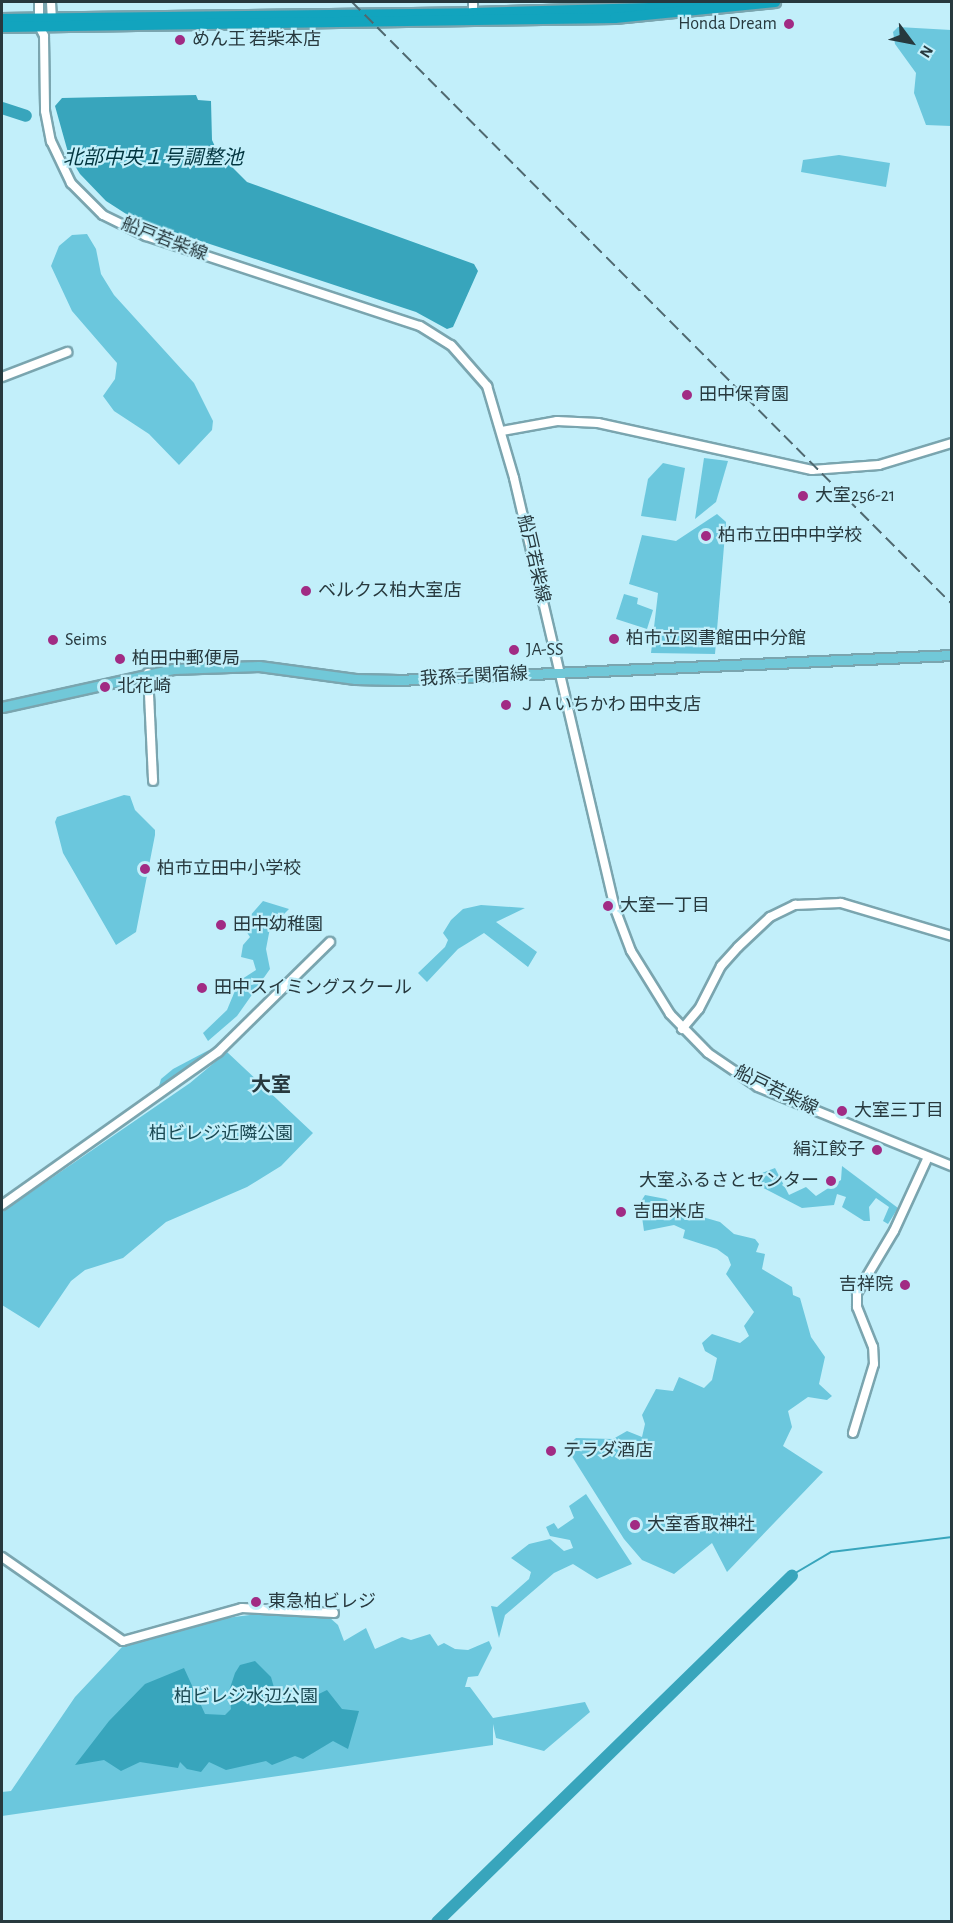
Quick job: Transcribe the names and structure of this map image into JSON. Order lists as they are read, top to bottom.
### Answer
{
  "streets": {
    "main road": ["我孫子関宿線"],
    "street": ["船戸若柴線"]
  },
  "crossings": [
    ["船戸若柴線", "我孫子関宿線"]
  ],
  "districts": ["大室"],
  "water": ["北部中央１号調整池"],
  "parks": ["柏ビレジ近隣公園", "柏ビレジ水辺公園"],
  "places": [
    "Honda Dream",
    "めん王 若柴本店",
    "田中保育園",
    "大室256-21",
    "柏市立田中中学校",
    "ベルクス柏大室店",
    "柏市立図書館田中分館",
    "Seims",
    "JA-SS",
    "柏田中郵便局",
    "北花崎",
    "ＪＡいちかわ 田中支店",
    "柏市立田中小学校",
    "大室一丁目",
    "田中幼稚園",
    "田中スイミングスクール",
    "大室三丁目",
    "絹江餃子",
    "大室ふるさとセンター",
    "吉田米店",
    "吉祥院",
    "テラダ酒店",
    "大室香取神社",
    "東急柏ビレジ"
  ],
  "north": "bottom right"
}
